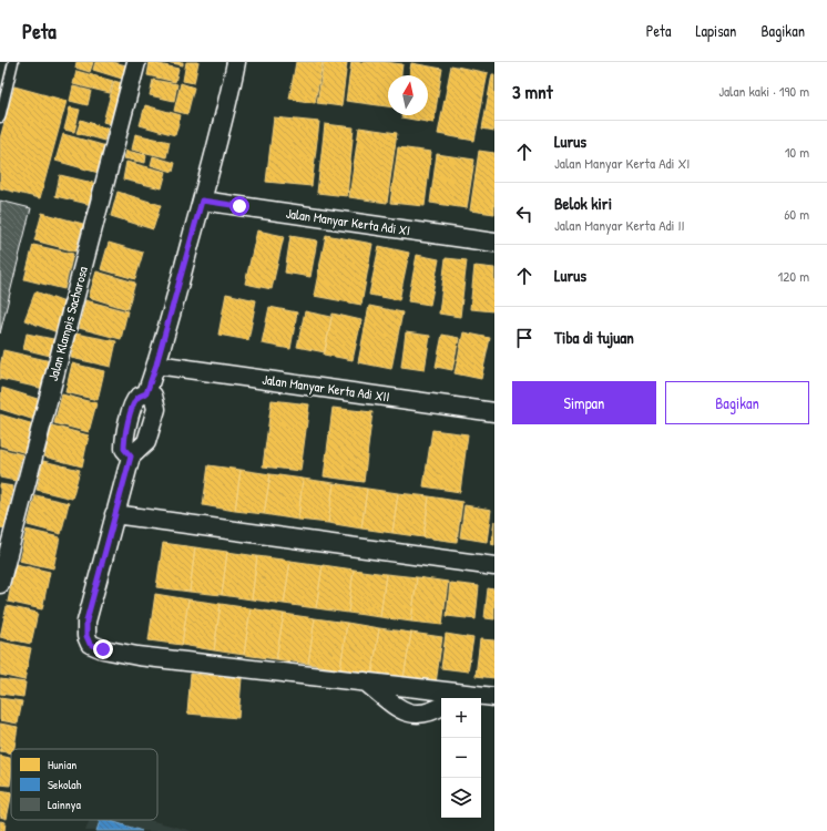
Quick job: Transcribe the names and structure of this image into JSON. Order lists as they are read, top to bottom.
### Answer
{
  "streets": {
    "street": ["Jalan Manyar Kerta Adi XI", "Jalan Klampis Sacharosa", "Jalan Manyar Kerta Adi XII"]
  },
  "legend": ["Hunian", "Sekolah", "Lainnya"],
  "north": "top",
  "page": {
    "header": "Peta",
    "nav": ["Peta", "Lapisan", "Bagikan"],
    "heading": ["3 mnt", "Jalan kaki · 190 m"],
    "list": [
      ["Lurus", "Jalan Manyar Kerta Adi XI", "10 m"],
      ["Belok kiri", "Jalan Manyar Kerta Adi II", "60 m"],
      ["Lurus", "120 m"],
      "Tiba di tujuan"
    ],
    "buttons": ["Simpan", "Bagikan"],
    "map_buttons": ["+", "−"]
  }
}
